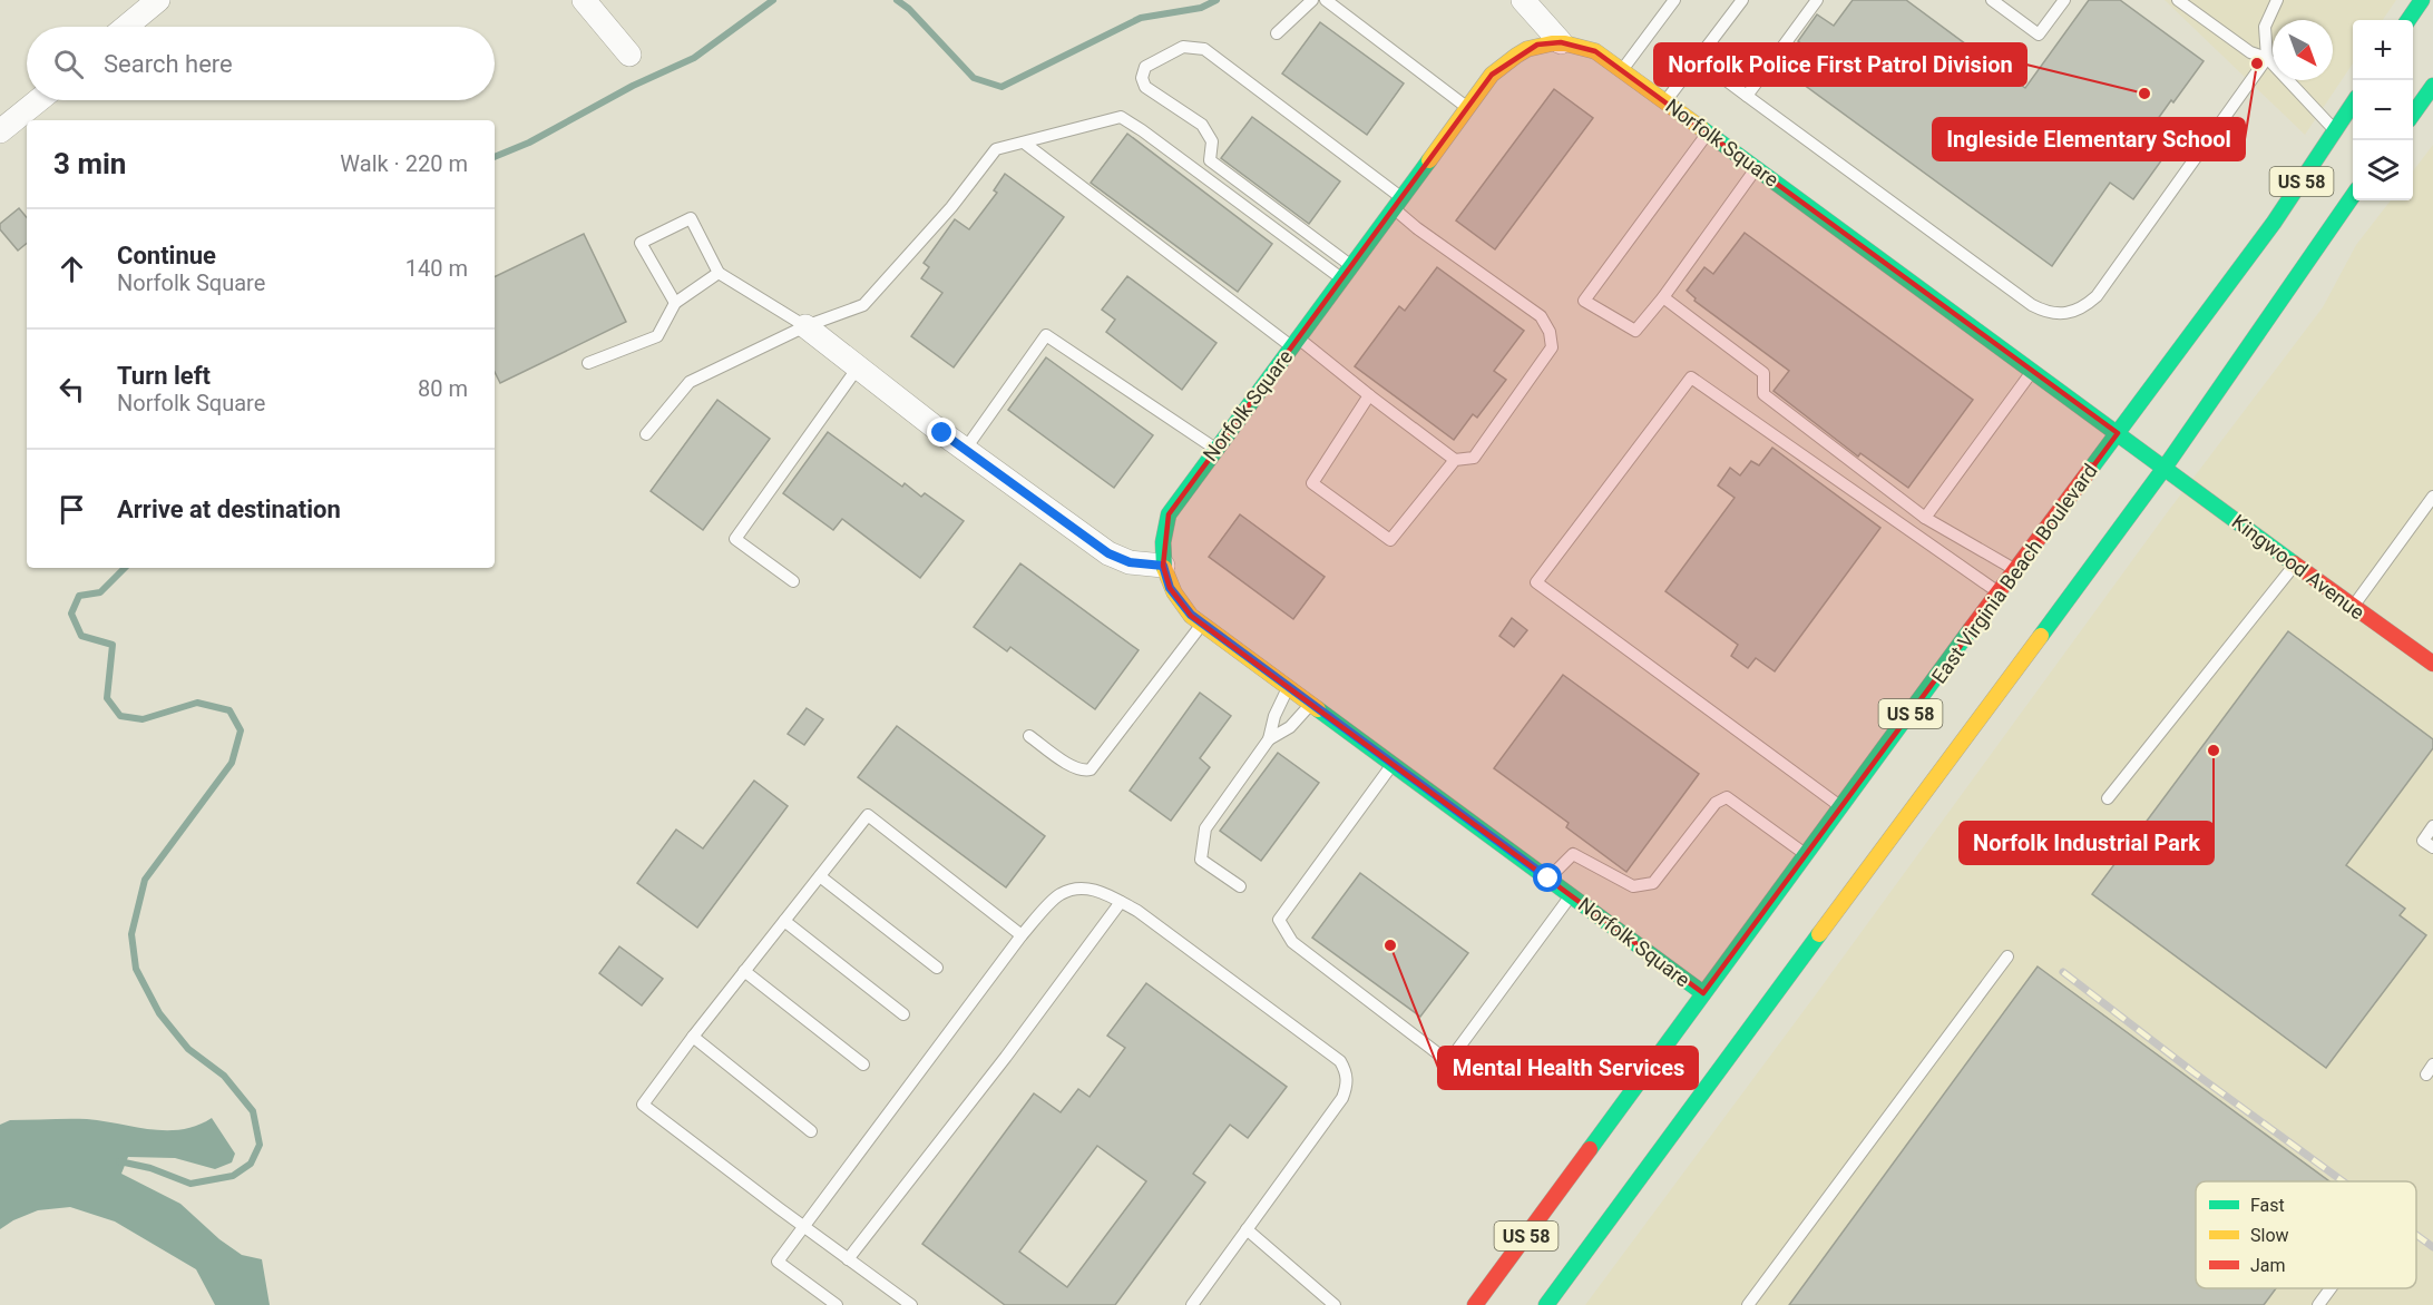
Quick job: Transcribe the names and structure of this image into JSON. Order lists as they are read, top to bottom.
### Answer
{
  "streets": {
    "main road": [
      "Norfolk Square",
      "US 58",
      "Kingwood Avenue",
      "East Virginia Beach Boulevard"
    ]
  },
  "crossings": [
    ["Norfolk Square", "US 58"],
    ["Norfolk Square", "Kingwood Avenue"],
    ["Norfolk Square", "East Virginia Beach Boulevard"],
    ["US 58", "Kingwood Avenue"]
  ],
  "places": [
    "Ingleside Elementary School",
    "Norfolk Police First Patrol Division",
    "Norfolk Industrial Park",
    "Mental Health Services"
  ],
  "legend": ["Fast", "Slow", "Jam"],
  "north": "bottom right",
  "page": {
    "map_buttons": ["+", "−"],
    "search": "Search here",
    "heading": ["3 min", "Walk · 220 m"],
    "list": [
      ["Continue", "Norfolk Square", "140 m"],
      ["Turn left", "Norfolk Square", "80 m"],
      "Arrive at destination"
    ]
  }
}
